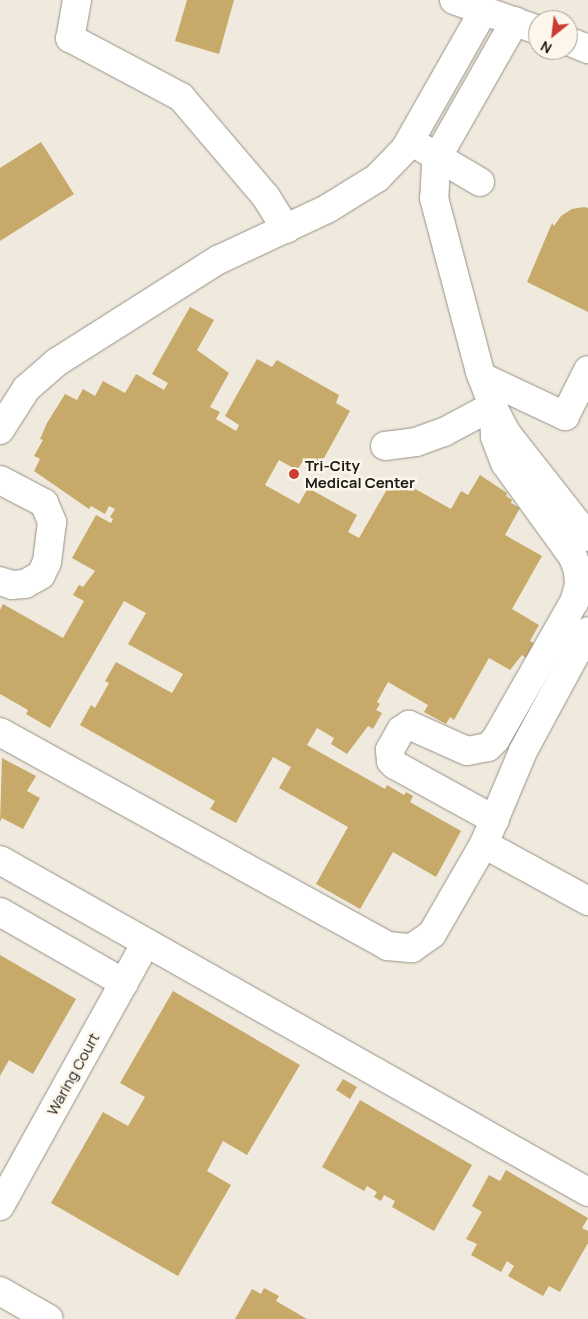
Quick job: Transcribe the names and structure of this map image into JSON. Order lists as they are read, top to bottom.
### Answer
{
  "streets": {
    "street": ["Waring Court"]
  },
  "places": ["Tri-City Medical Center"],
  "north": "bottom left"
}
